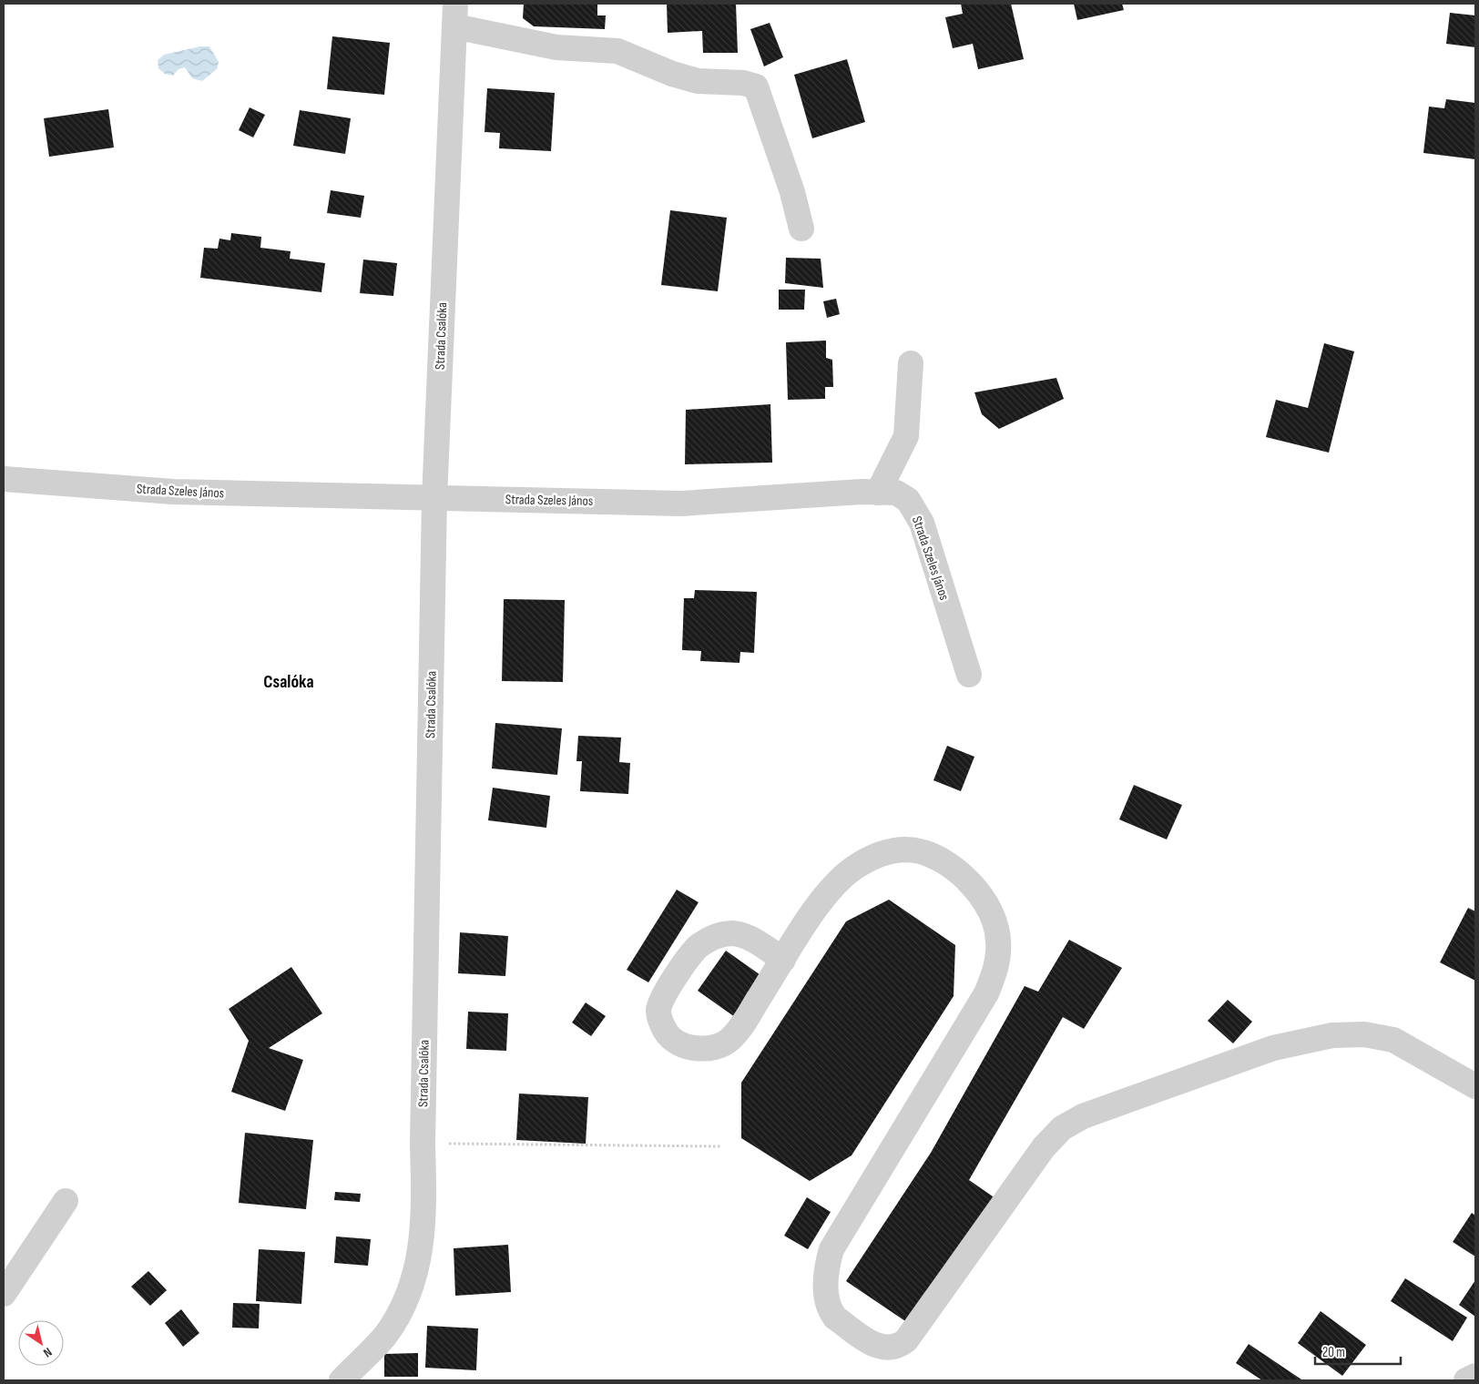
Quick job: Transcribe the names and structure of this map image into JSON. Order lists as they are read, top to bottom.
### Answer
{
  "streets": {
    "street": ["Strada Csalóka", "Strada Szeles János"]
  },
  "crossings": [
    ["Strada Csalóka", "Strada Szeles János"]
  ],
  "districts": ["Csalóka"],
  "scale_bar": "20 m",
  "north": "bottom right"
}
